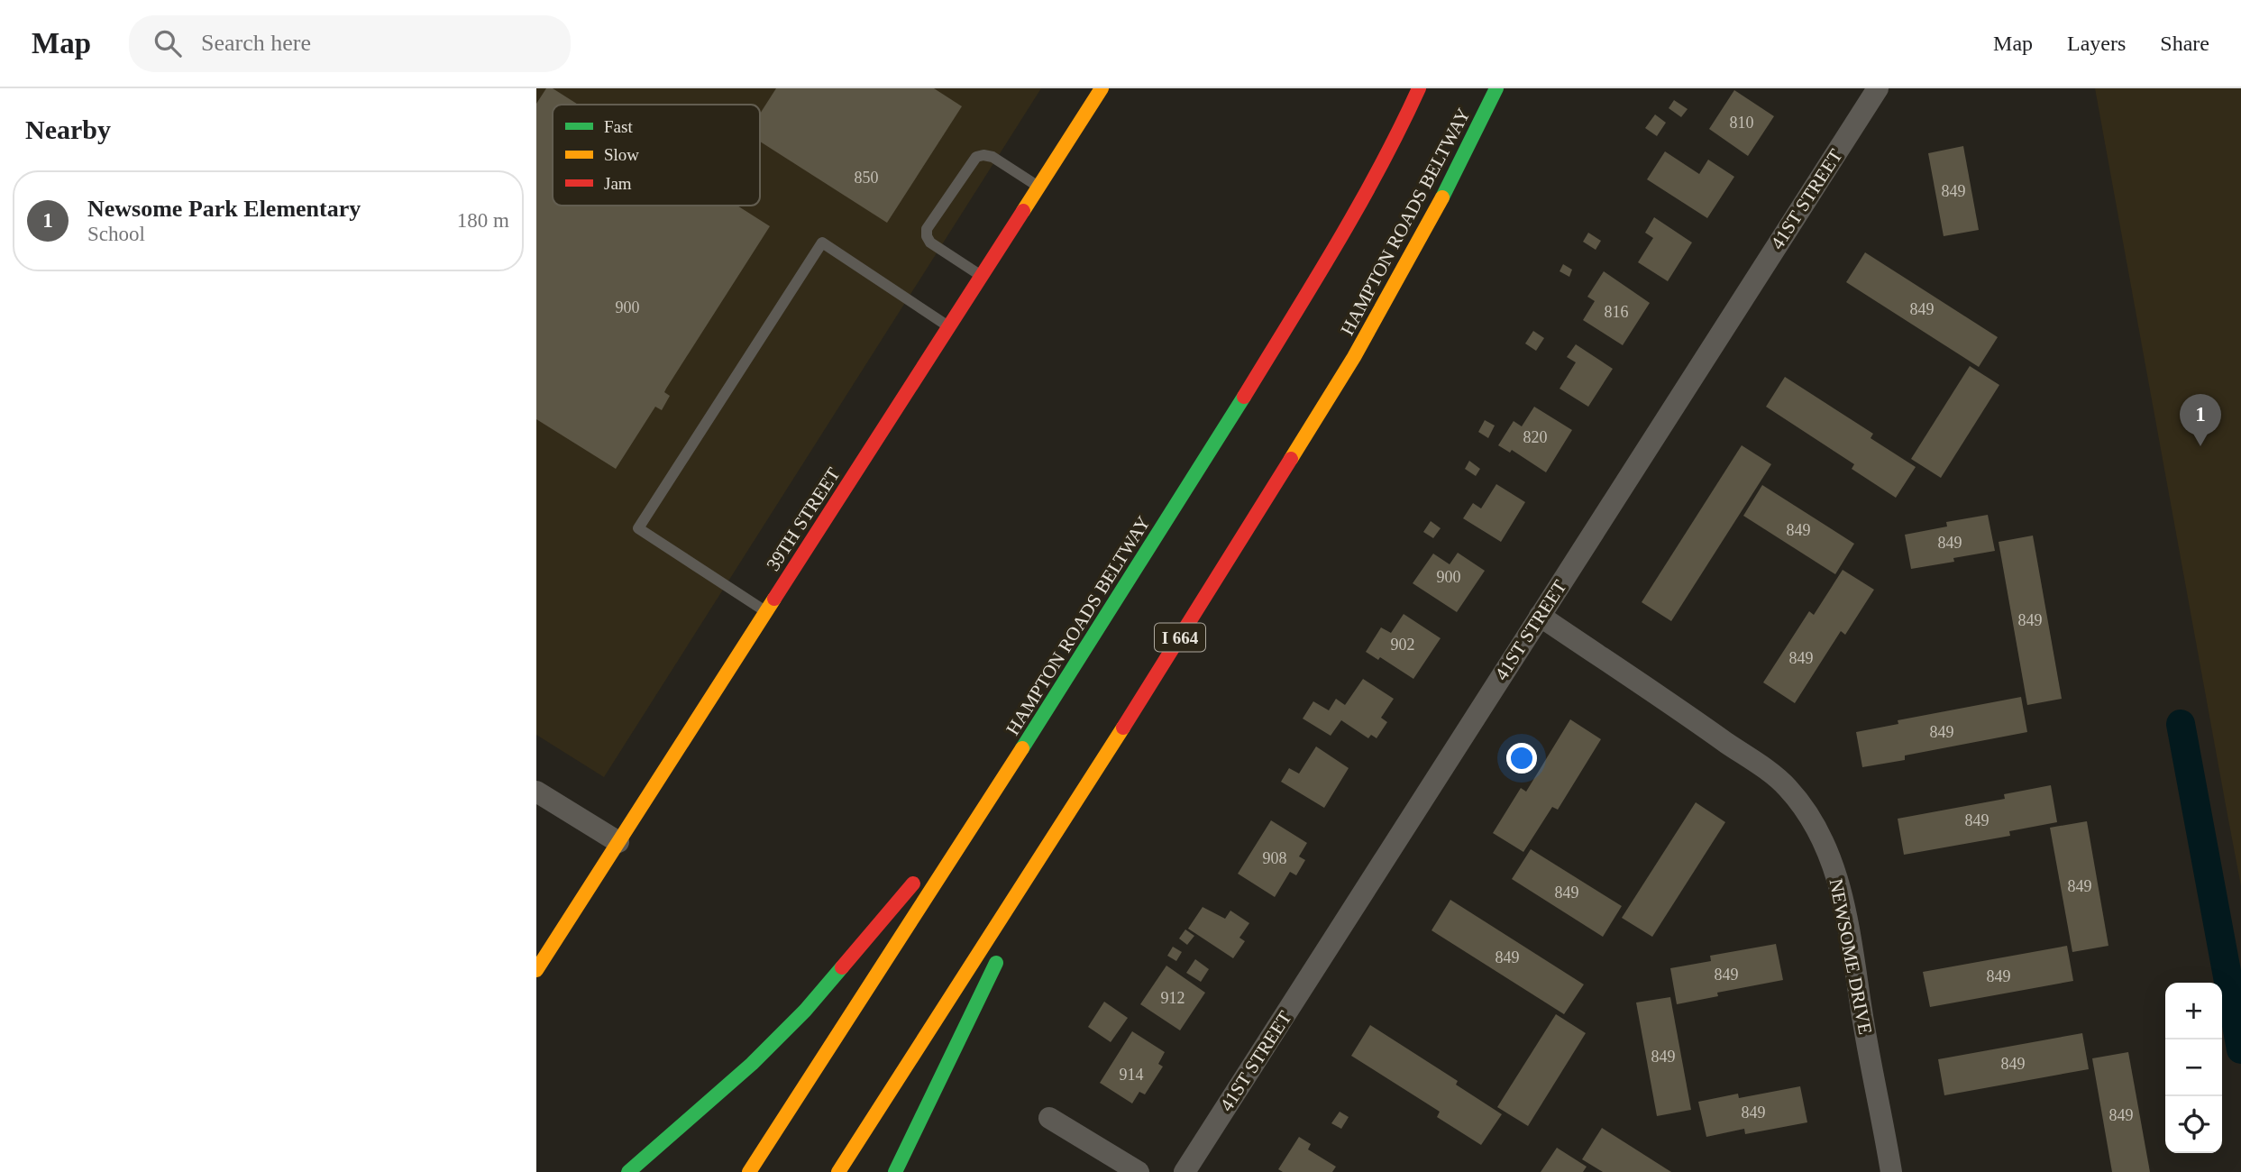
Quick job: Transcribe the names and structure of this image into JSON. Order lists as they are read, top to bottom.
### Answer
{
  "streets": {
    "main road": ["HAMPTON ROADS BELTWAY", "39TH STREET", "I 664"],
    "street": ["41ST STREET", "NEWSOME DRIVE"]
  },
  "crossings": [
    ["41ST STREET", "NEWSOME DRIVE"]
  ],
  "house_numbers": [
    "810",
    "850",
    "849",
    "900",
    "849",
    "816",
    "820",
    "849",
    "849",
    "900",
    "849",
    "902",
    "849",
    "849",
    "849",
    "908",
    "849",
    "849",
    "849",
    "849",
    "849",
    "912",
    "849",
    "849",
    "914",
    "849",
    "849"
  ],
  "legend": ["Fast", "Slow", "Jam"],
  "page": {
    "header": "Map",
    "search": "Search here",
    "nav": ["Map", "Layers", "Share"],
    "heading": "Nearby",
    "list": [
      {
        "mark": "1",
        "name": "Newsome Park Elementary",
        "note": "School",
        "value": "180 m"
      }
    ],
    "pins": "1",
    "map_buttons": ["+", "−"]
  }
}
